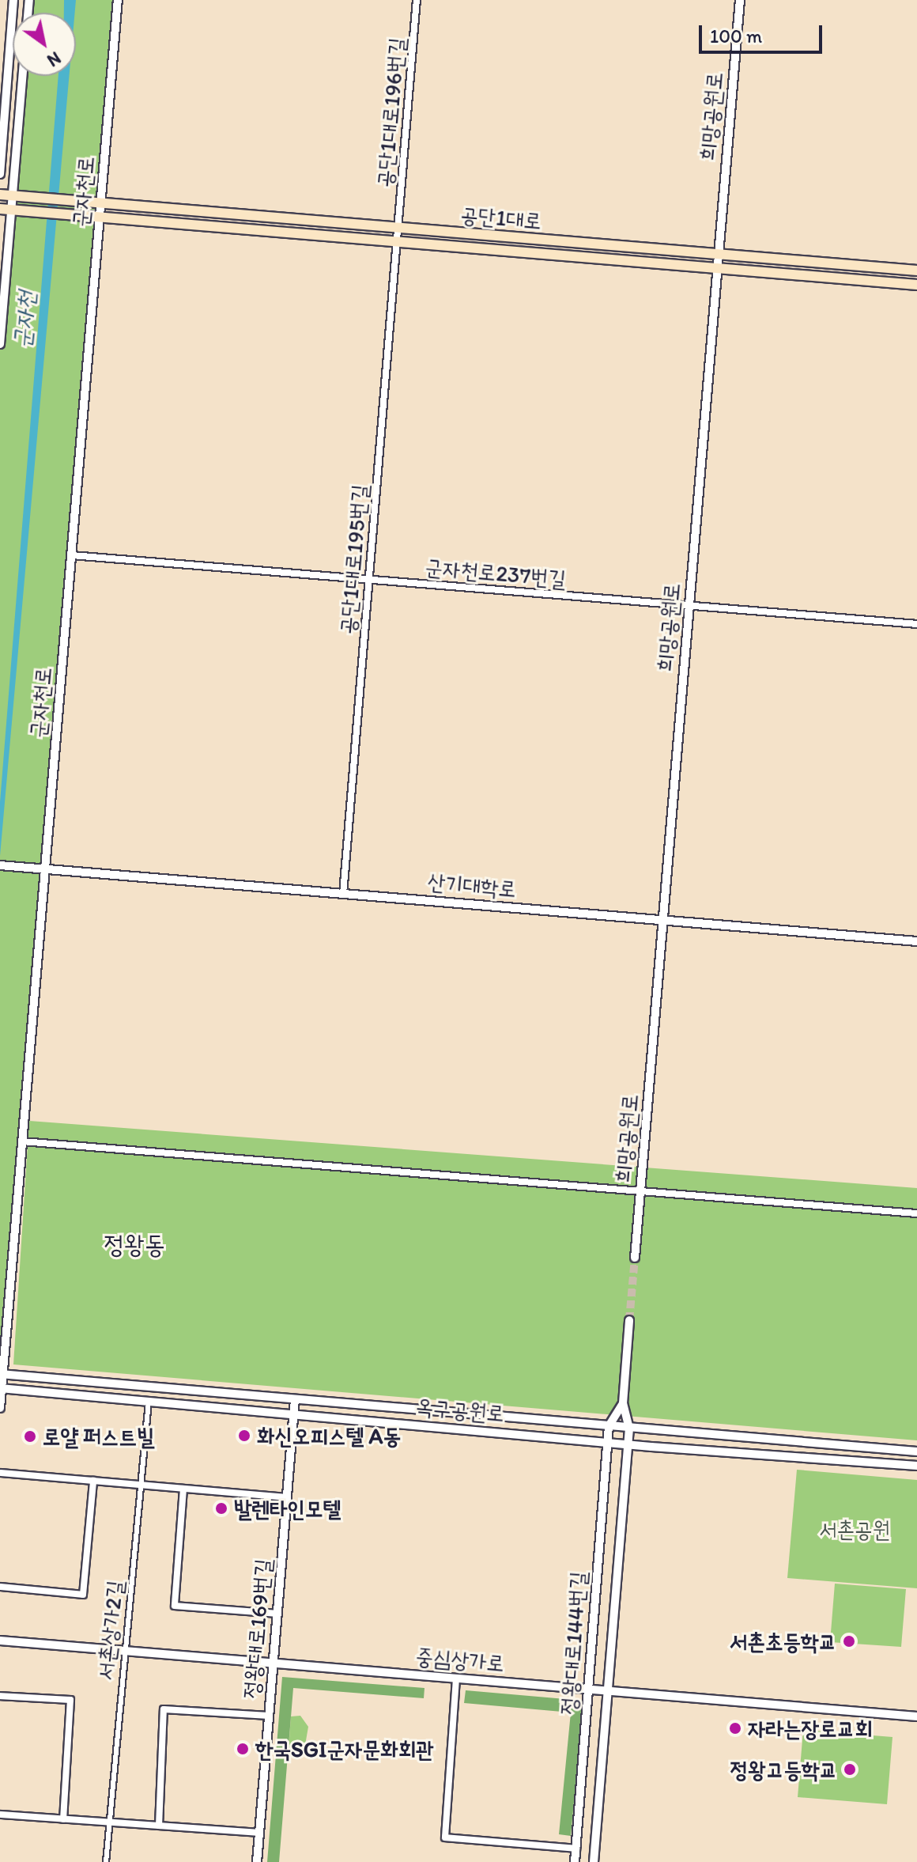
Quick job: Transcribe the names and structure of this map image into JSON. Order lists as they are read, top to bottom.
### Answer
{
  "streets": {
    "main road": ["공단1대로"],
    "street": [
      "공단1대로196번길",
      "희망공원로",
      "군자천로",
      "공단1대로195번길",
      "군자천로237번길",
      "산기대학로",
      "옥구공원로",
      "정왕대로169번길",
      "서촌상가2길",
      "정왕대로144번길",
      "중심상가로"
    ]
  },
  "crossings": [
    ["공단1대로196번길", "공단1대로"],
    ["공단1대로196번길", "공단1대로195번길"],
    ["희망공원로", "공단1대로"],
    ["희망공원로", "군자천로237번길"],
    ["희망공원로", "산기대학로"],
    ["군자천로", "공단1대로"],
    ["군자천로", "군자천로237번길"],
    ["군자천로", "산기대학로"],
    ["군자천로", "옥구공원로"],
    ["공단1대로", "공단1대로195번길"],
    ["공단1대로195번길", "군자천로237번길"],
    ["공단1대로195번길", "산기대학로"],
    ["옥구공원로", "정왕대로169번길"],
    ["옥구공원로", "서촌상가2길"],
    ["옥구공원로", "정왕대로144번길"],
    ["정왕대로169번길", "중심상가로"],
    ["서촌상가2길", "중심상가로"],
    ["정왕대로144번길", "중심상가로"]
  ],
  "districts": ["정왕동"],
  "water": ["군자천"],
  "parks": ["서촌공원"],
  "places": [
    "화신오피스텔 A동",
    "로얄 퍼스트빌",
    "발렌타인모텔",
    "서촌초등학교",
    "자라는장로교회",
    "한국SGI군자문화회관",
    "정왕고등학교"
  ],
  "scale_bar": "100 m",
  "north": "bottom right"
}
